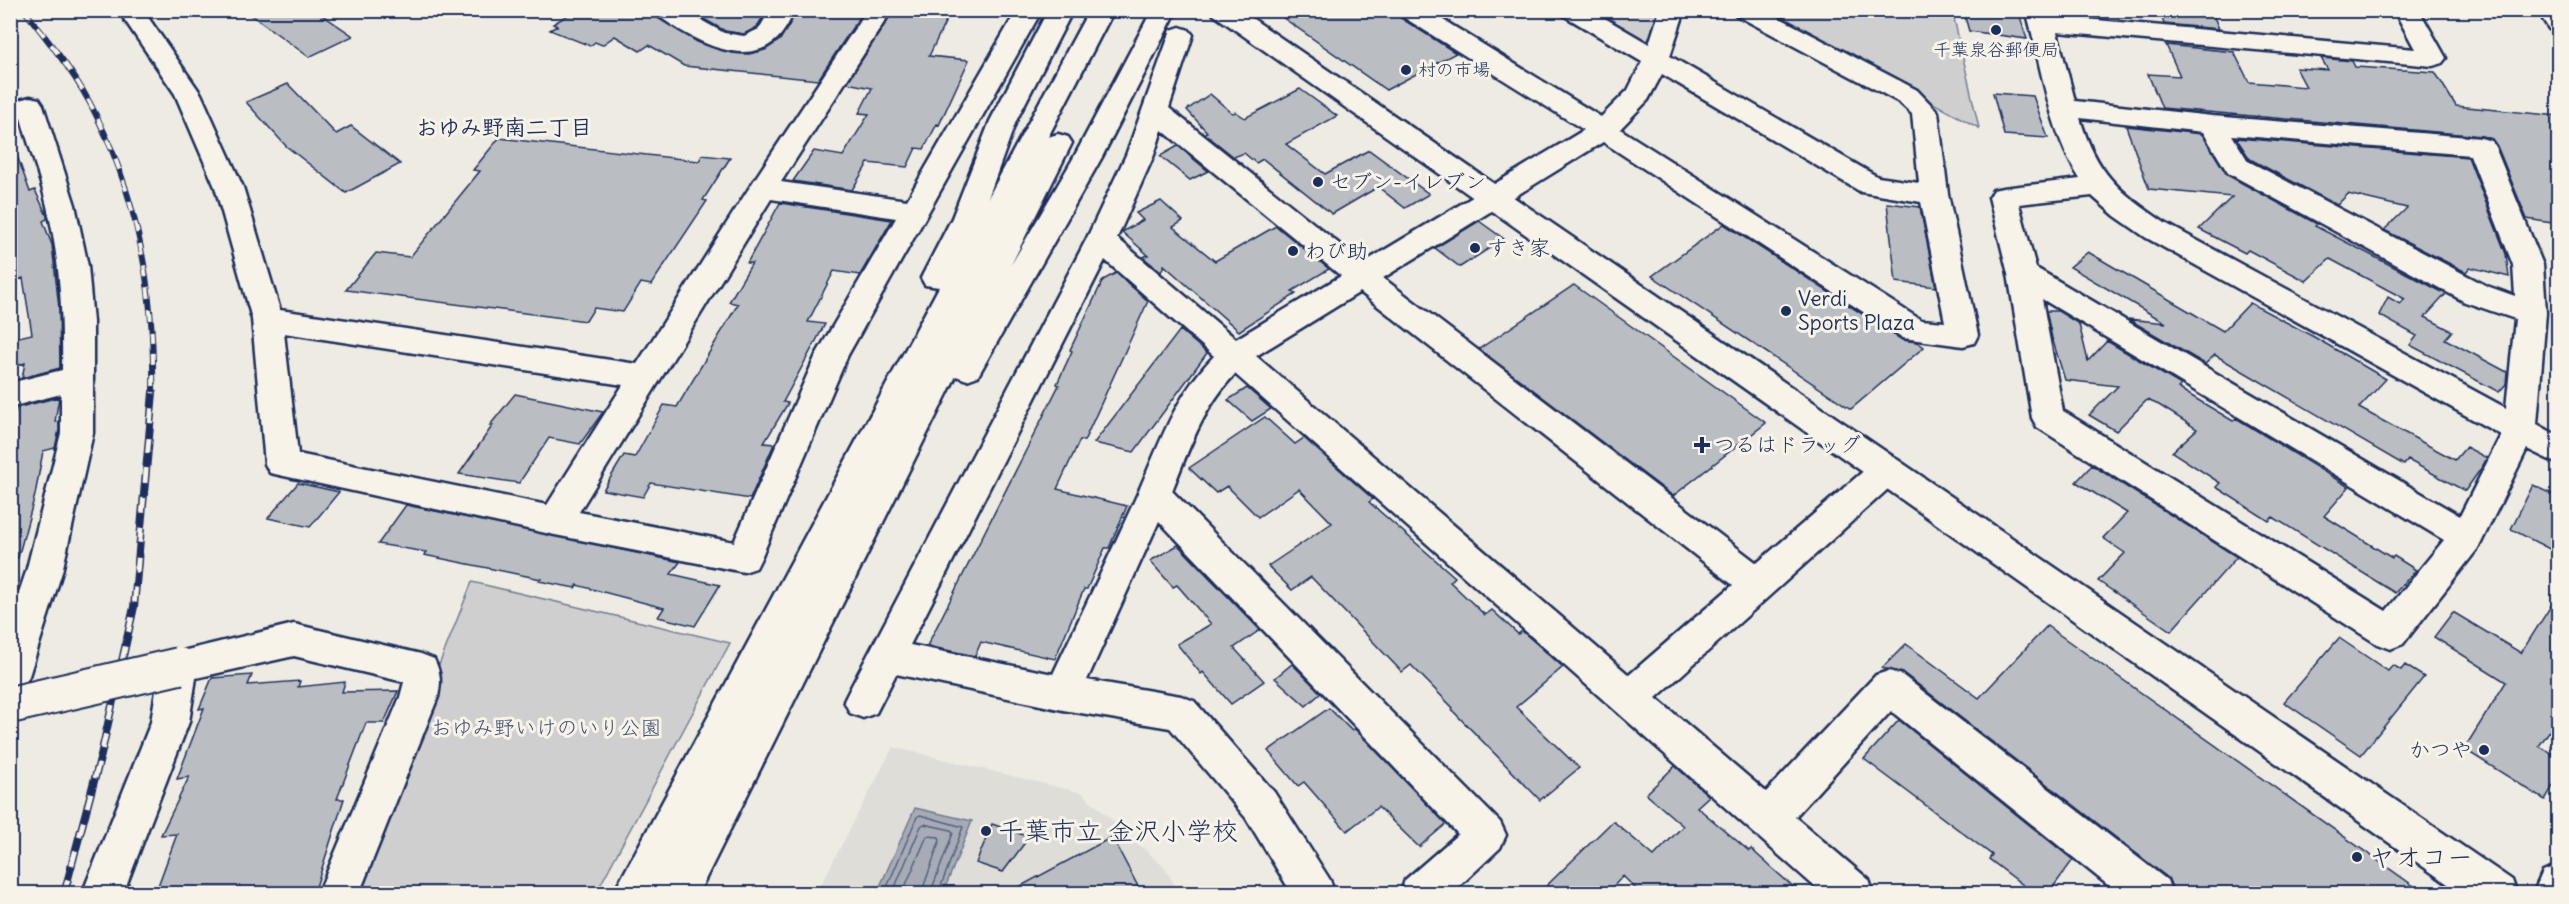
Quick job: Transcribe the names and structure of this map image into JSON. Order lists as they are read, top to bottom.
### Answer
{
  "districts": ["おゆみ野南二丁目"],
  "parks": ["おゆみ野いけのいり公園"],
  "places": {
    "other": [
      "千葉泉谷郵便局",
      "村の市場",
      "セブン-イレブン",
      "すき家",
      "わび助",
      "Verdi Sports Plaza",
      "かつや",
      "千葉市立 金沢小学校",
      "ヤオコー"
    ],
    "health": ["つるはドラッグ"]
  }
}
